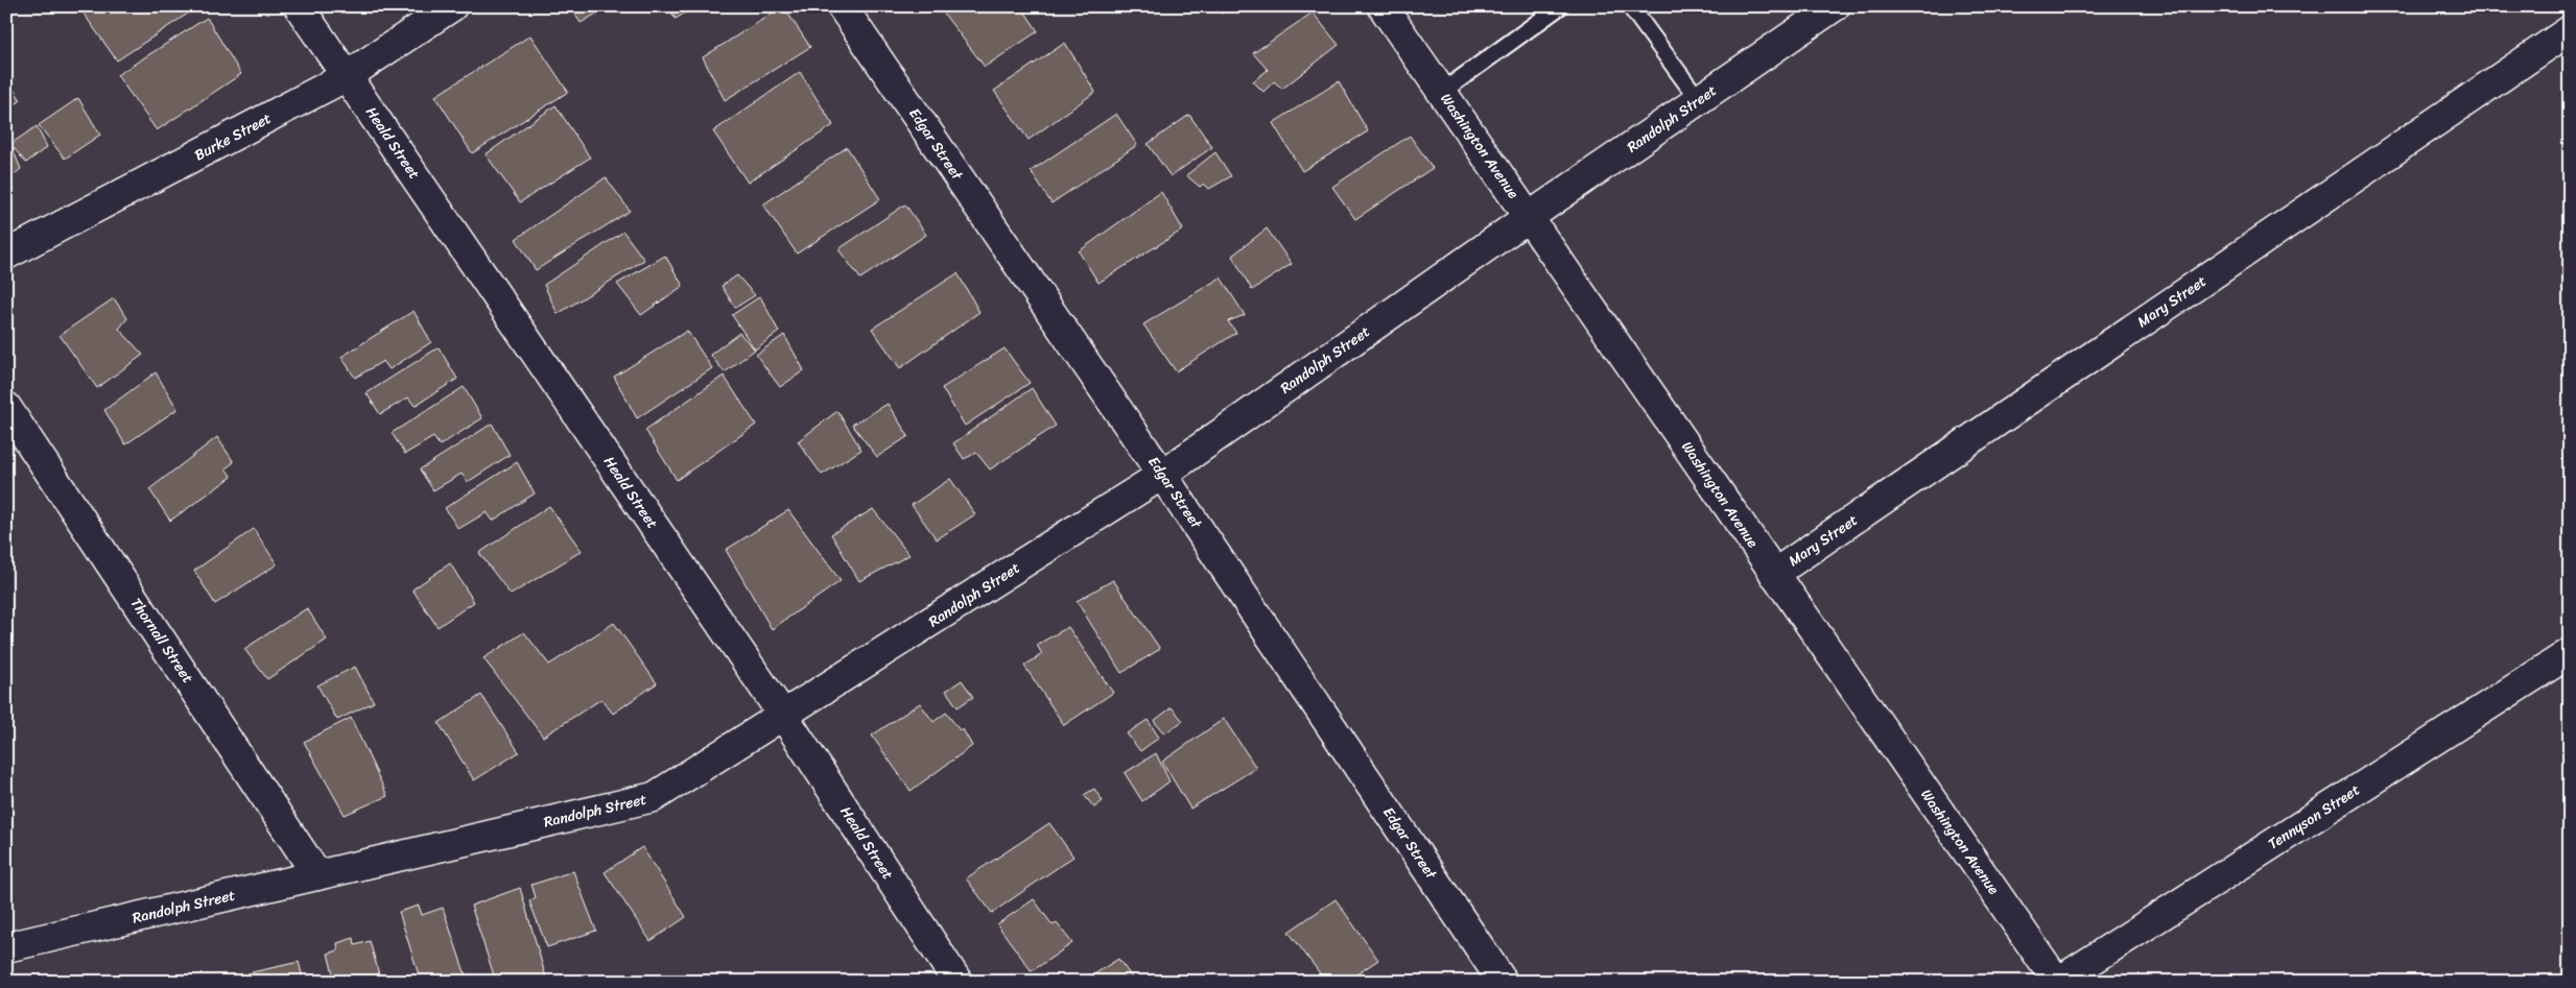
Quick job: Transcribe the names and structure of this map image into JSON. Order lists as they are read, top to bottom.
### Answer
{
  "streets": {
    "street": [
      "Randolph Street",
      "Burke Street",
      "Heald Street",
      "Edgar Street",
      "Washington Avenue",
      "Mary Street",
      "Thornall Street",
      "Tennyson Street"
    ]
  },
  "crossings": [
    ["Randolph Street", "Heald Street"],
    ["Randolph Street", "Edgar Street"],
    ["Randolph Street", "Washington Avenue"],
    ["Randolph Street", "Thornall Street"],
    ["Burke Street", "Heald Street"],
    ["Washington Avenue", "Mary Street"],
    ["Washington Avenue", "Tennyson Street"]
  ]
}
